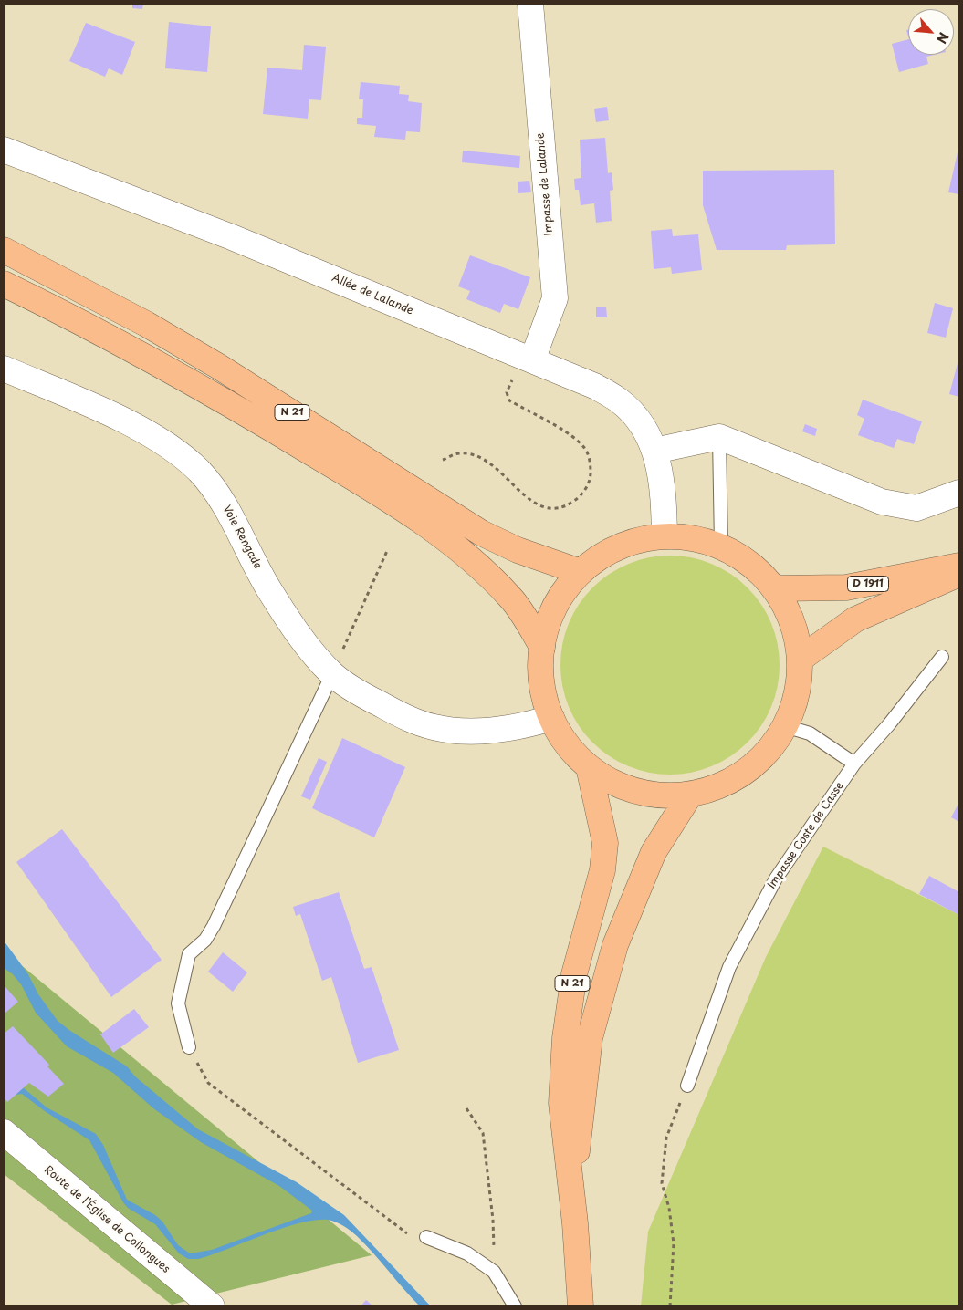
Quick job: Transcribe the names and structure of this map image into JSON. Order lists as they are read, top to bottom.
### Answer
{
  "streets": {
    "main road": ["N 21", "D 1911"],
    "street": [
      "Impasse de Lalande",
      "Allée de Lalande",
      "Voie Rengade",
      "Route de l’Église de Collongues"
    ],
    "lane": ["Impasse Coste de Casse"]
  },
  "crossings": [
    ["Impasse de Lalande", "Allée de Lalande"]
  ],
  "north": "bottom right"
}
